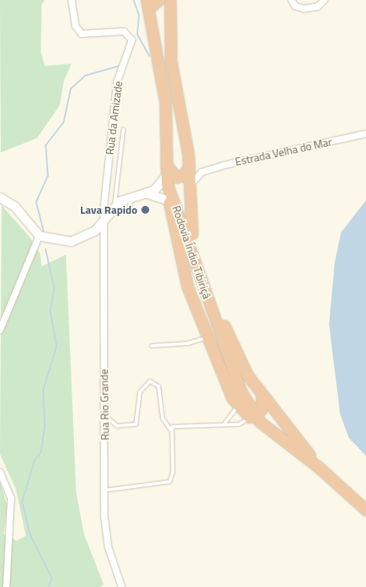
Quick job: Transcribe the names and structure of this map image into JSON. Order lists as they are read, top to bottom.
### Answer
{
  "streets": {
    "highway": ["Rodovia Índio Tibiriçá"],
    "street": ["Rua da Amizade", "Estrada Velha do Mar", "Rua Rio Grande"]
  },
  "crossings": [
    ["Rua da Amizade", "Rua Rio Grande"]
  ],
  "places": ["Lava Rapido"]
}
